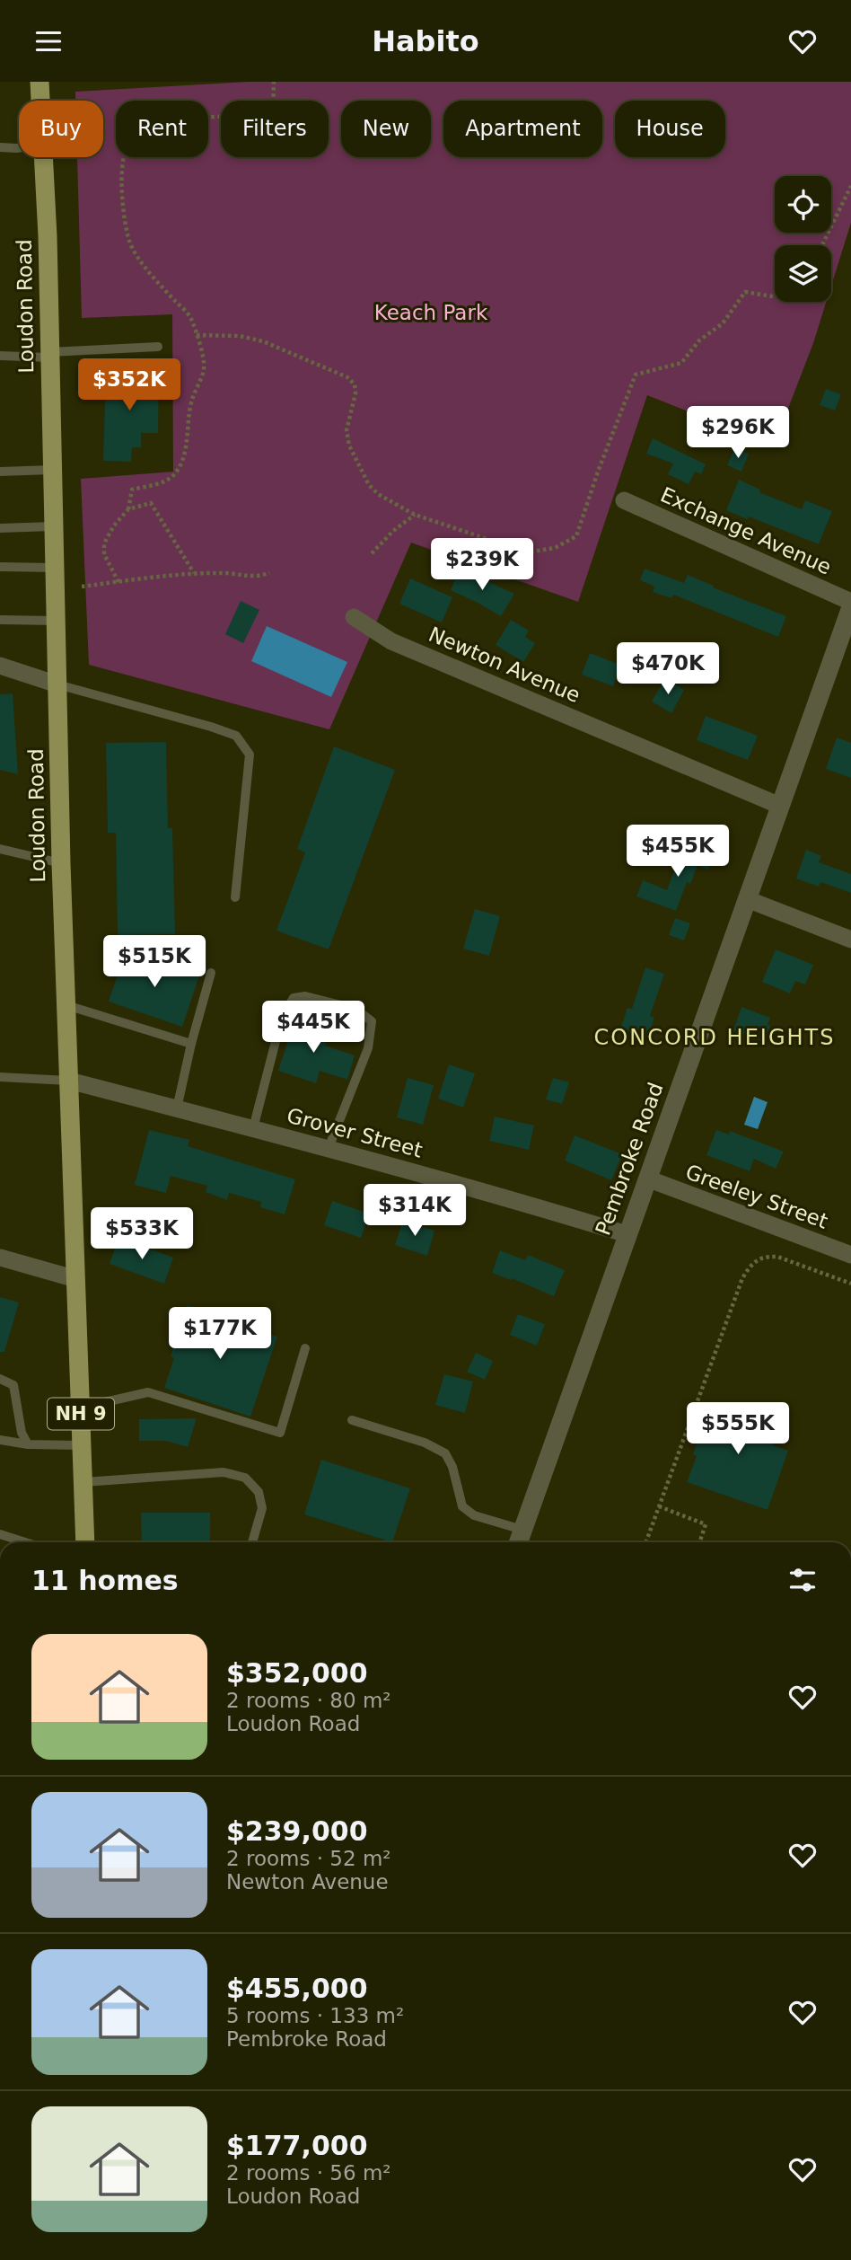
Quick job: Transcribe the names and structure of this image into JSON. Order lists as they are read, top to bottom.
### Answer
{
  "streets": {
    "main road": ["Loudon Road", "NH 9"],
    "street": [
      "Exchange Avenue",
      "Newton Avenue",
      "Grover Street",
      "Pembroke Road",
      "Greeley Street"
    ]
  },
  "crossings": [
    ["Loudon Road", "Grover Street"],
    ["Newton Avenue", "Pembroke Road"],
    ["Grover Street", "Pembroke Road"],
    ["Pembroke Road", "Greeley Street"]
  ],
  "districts": ["CONCORD HEIGHTS"],
  "parks": ["Keach Park"],
  "page": {
    "header": "Habito",
    "chip": [
      "Buy",
      "Rent",
      "Filters",
      "New",
      "Apartment",
      "House"
    ],
    "price": [
      "$352K",
      "$296K",
      "$239K",
      "$470K",
      "$455K",
      "$515K",
      "$445K",
      "$314K",
      "$533K",
      "$177K",
      "$555K"
    ],
    "heading": "11 homes",
    "list": [
      {
        "name": "$352,000",
        "note": "2 rooms · 80 m² · Loudon Road"
      },
      {
        "name": "$239,000",
        "note": "2 rooms · 52 m² · Newton Avenue"
      },
      {
        "name": "$455,000",
        "note": "5 rooms · 133 m² · Pembroke Road"
      },
      {
        "name": "$177,000",
        "note": "2 rooms · 56 m² · Loudon Road"
      }
    ]
  }
}
